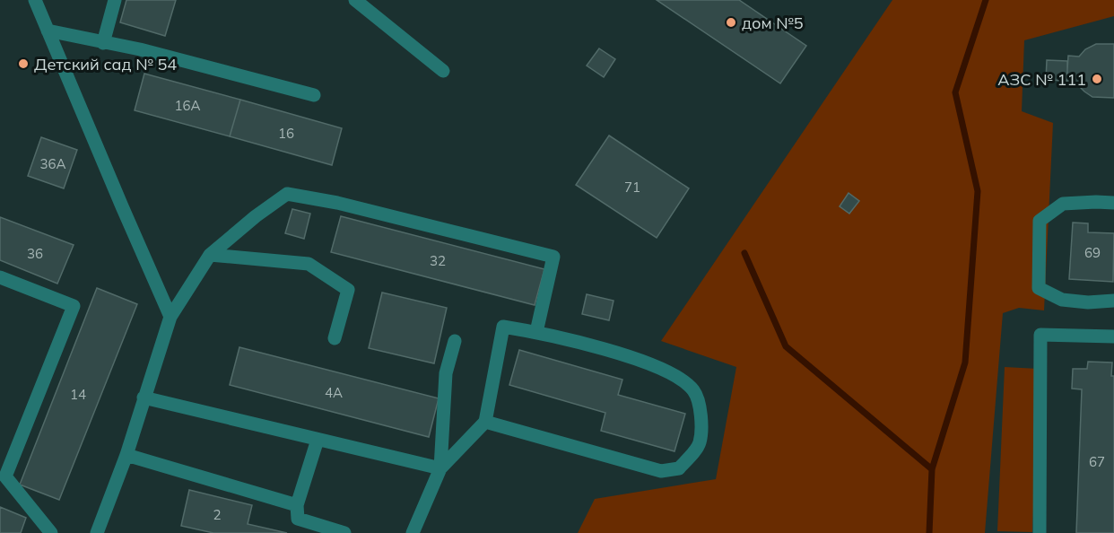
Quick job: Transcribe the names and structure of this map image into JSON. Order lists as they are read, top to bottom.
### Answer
{
  "places": ["дом №5", "Детский сад № 54", "АЗС № 111"],
  "house_numbers": [
    "16А",
    "16",
    "36А",
    "71",
    "69",
    "36",
    "32",
    "4А",
    "14",
    "67",
    "2"
  ]
}
